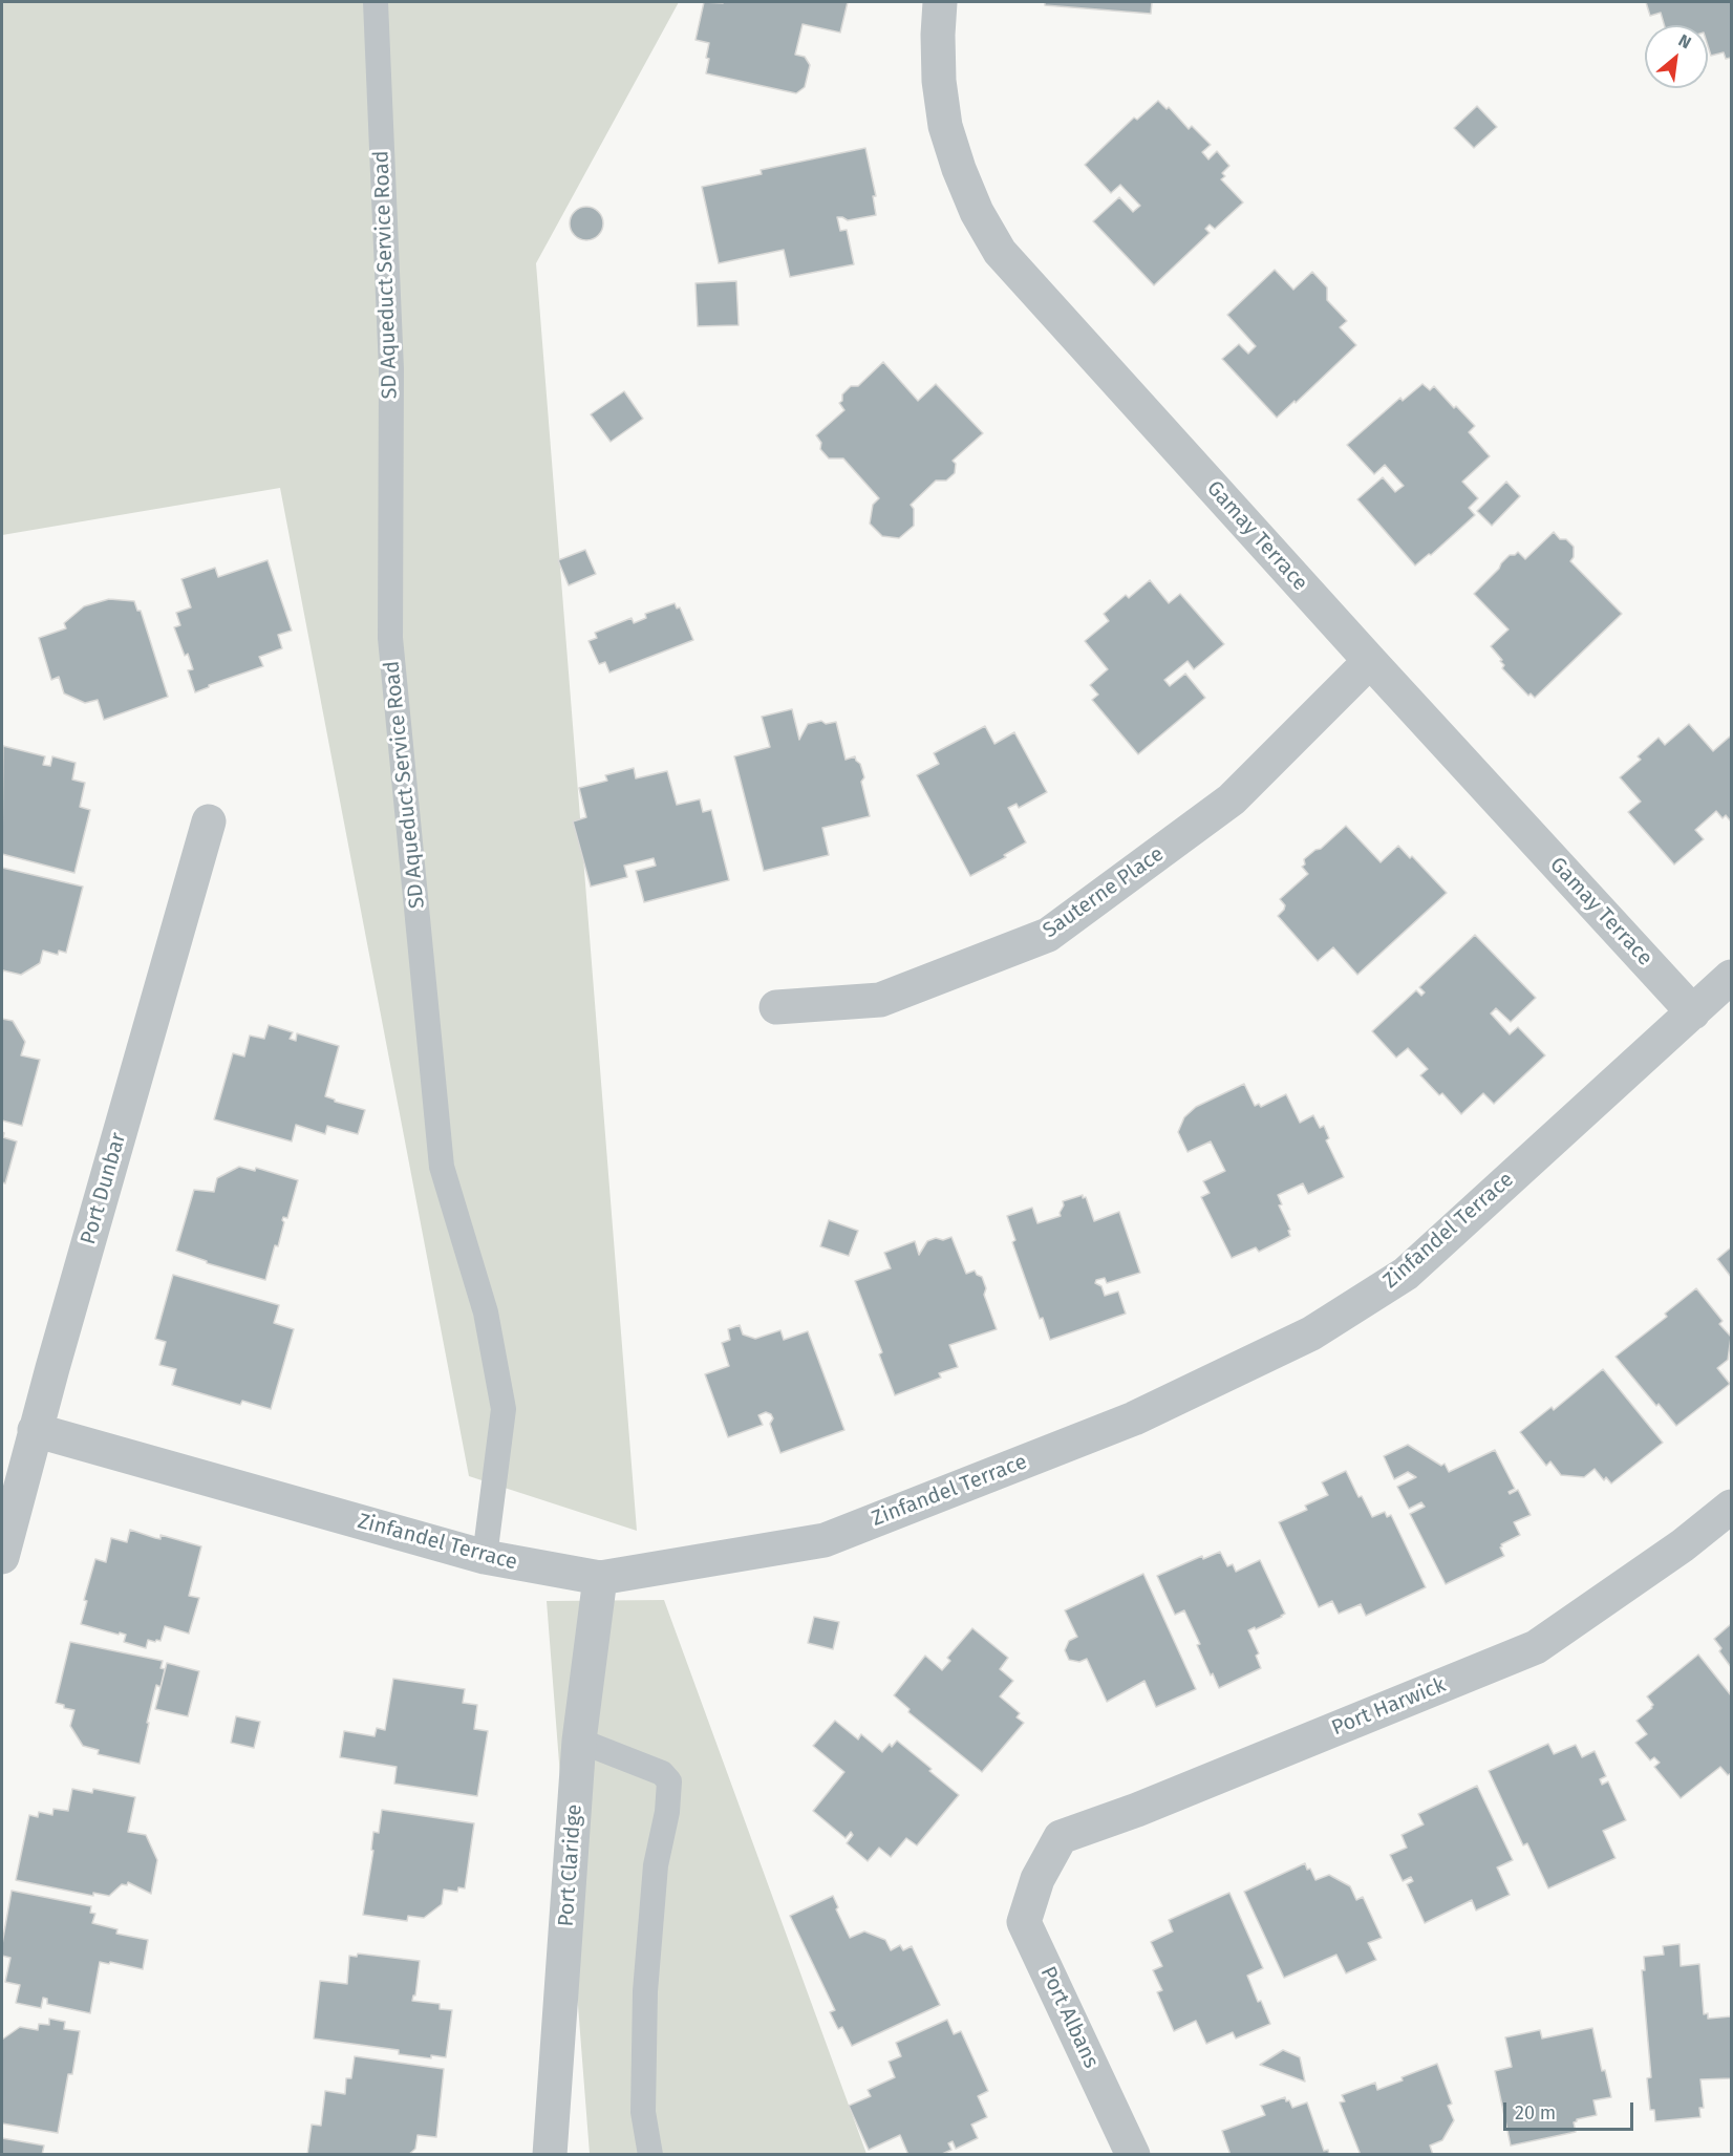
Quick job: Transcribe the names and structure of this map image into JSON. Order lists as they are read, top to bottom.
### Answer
{
  "streets": {
    "street": [
      "Gamay Terrace",
      "Sauterne Place",
      "Port Dunbar",
      "Zinfandel Terrace",
      "Port Harwick",
      "Port Claridge",
      "Port Albans"
    ],
    "lane": ["SD Aqueduct Service Road"]
  },
  "crossings": [
    ["SD Aqueduct Service Road", "Zinfandel Terrace"],
    ["Gamay Terrace", "Sauterne Place"],
    ["Gamay Terrace", "Zinfandel Terrace"],
    ["Port Dunbar", "Zinfandel Terrace"],
    ["Zinfandel Terrace", "Port Claridge"],
    ["Port Harwick", "Port Albans"]
  ],
  "scale_bar": "20 m",
  "north": "top right"
}
